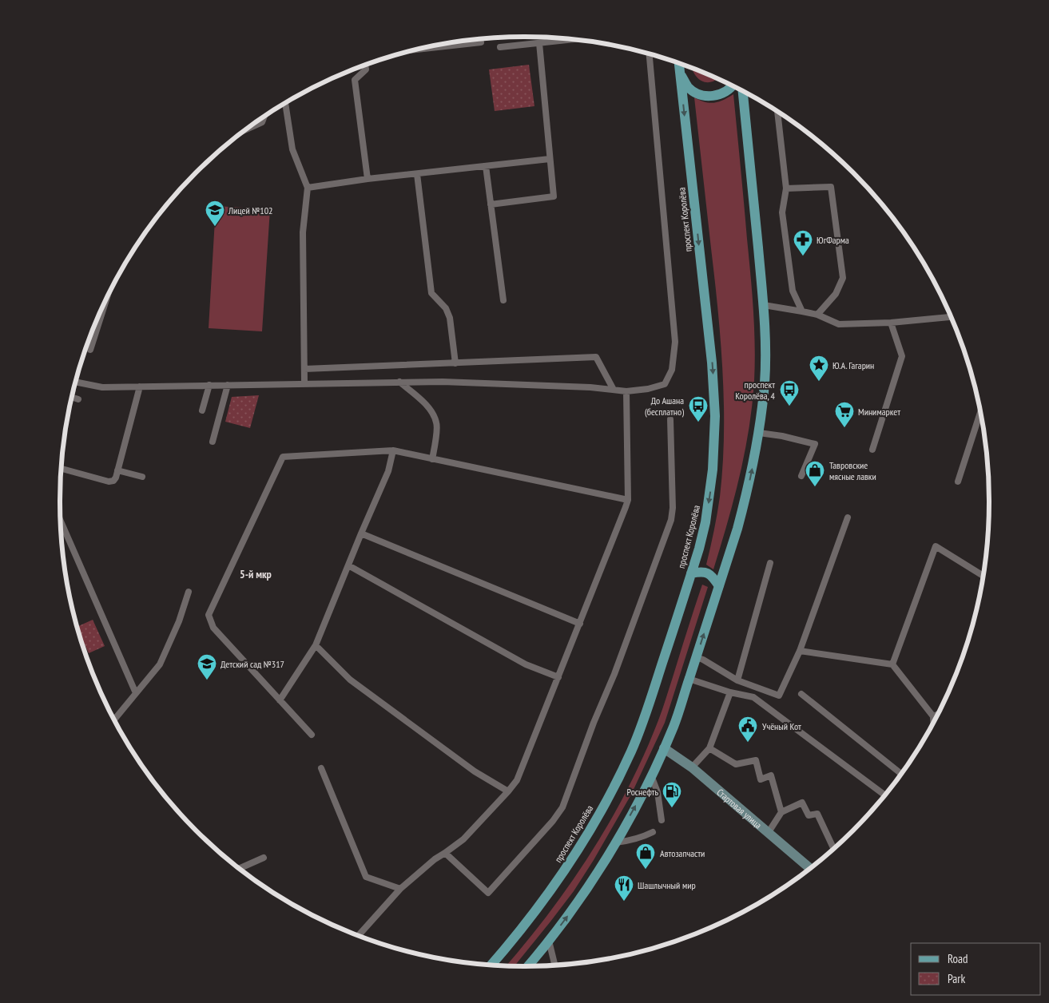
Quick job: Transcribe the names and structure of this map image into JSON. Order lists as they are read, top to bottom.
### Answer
{
  "streets": {
    "main road": ["проспект Королёва"],
    "street": ["Стартовая улица"]
  },
  "districts": ["5-й мкр"],
  "places": {
    "school or university": ["Лицей №102", "Детский сад №317"],
    "pharmacy": ["ЮгФарма"],
    "place": ["Ю.А. Гагарин"],
    "bus stop": ["проспект Королёва, 4", "До Ашана (бесплатно)"],
    "supermarket": ["Минимаркет"],
    "shop": ["Тавровские мясные лавки", "Автозапчасти"],
    "public building": ["Учёный Кот"],
    "fuel station": ["Роснефть"],
    "restaurant": ["Шашлычный мир"]
  },
  "legend": ["Road", "Park"]
}
